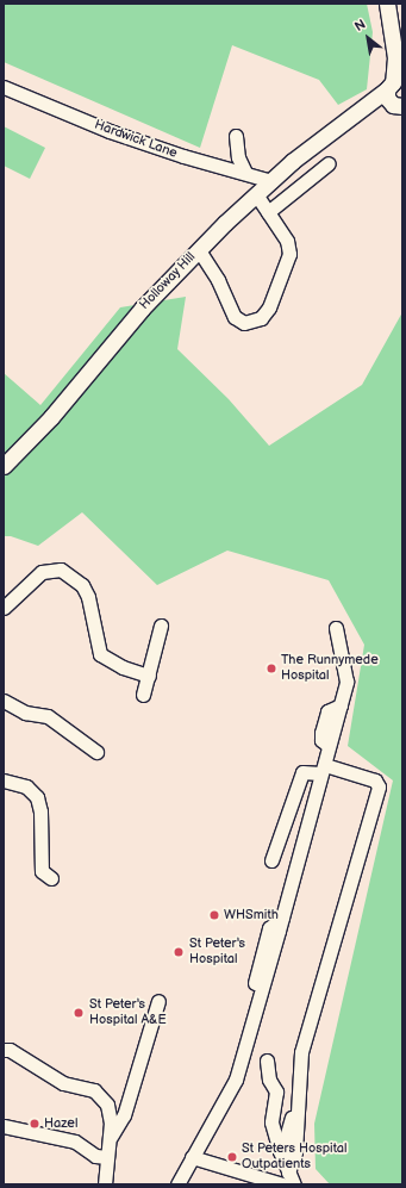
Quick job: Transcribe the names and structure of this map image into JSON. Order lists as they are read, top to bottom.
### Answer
{
  "streets": {
    "main road": ["Holloway Hill"],
    "street": ["Hardwick Lane"]
  },
  "crossings": [
    ["Hardwick Lane", "Holloway Hill"]
  ],
  "places": [
    "The Runnymede Hospital",
    "WHSmith",
    "St Peter's Hospital",
    "St Peter's Hospital A&E",
    "Hazel",
    "St Peters Hospital Outpatients"
  ],
  "north": "top left"
}
